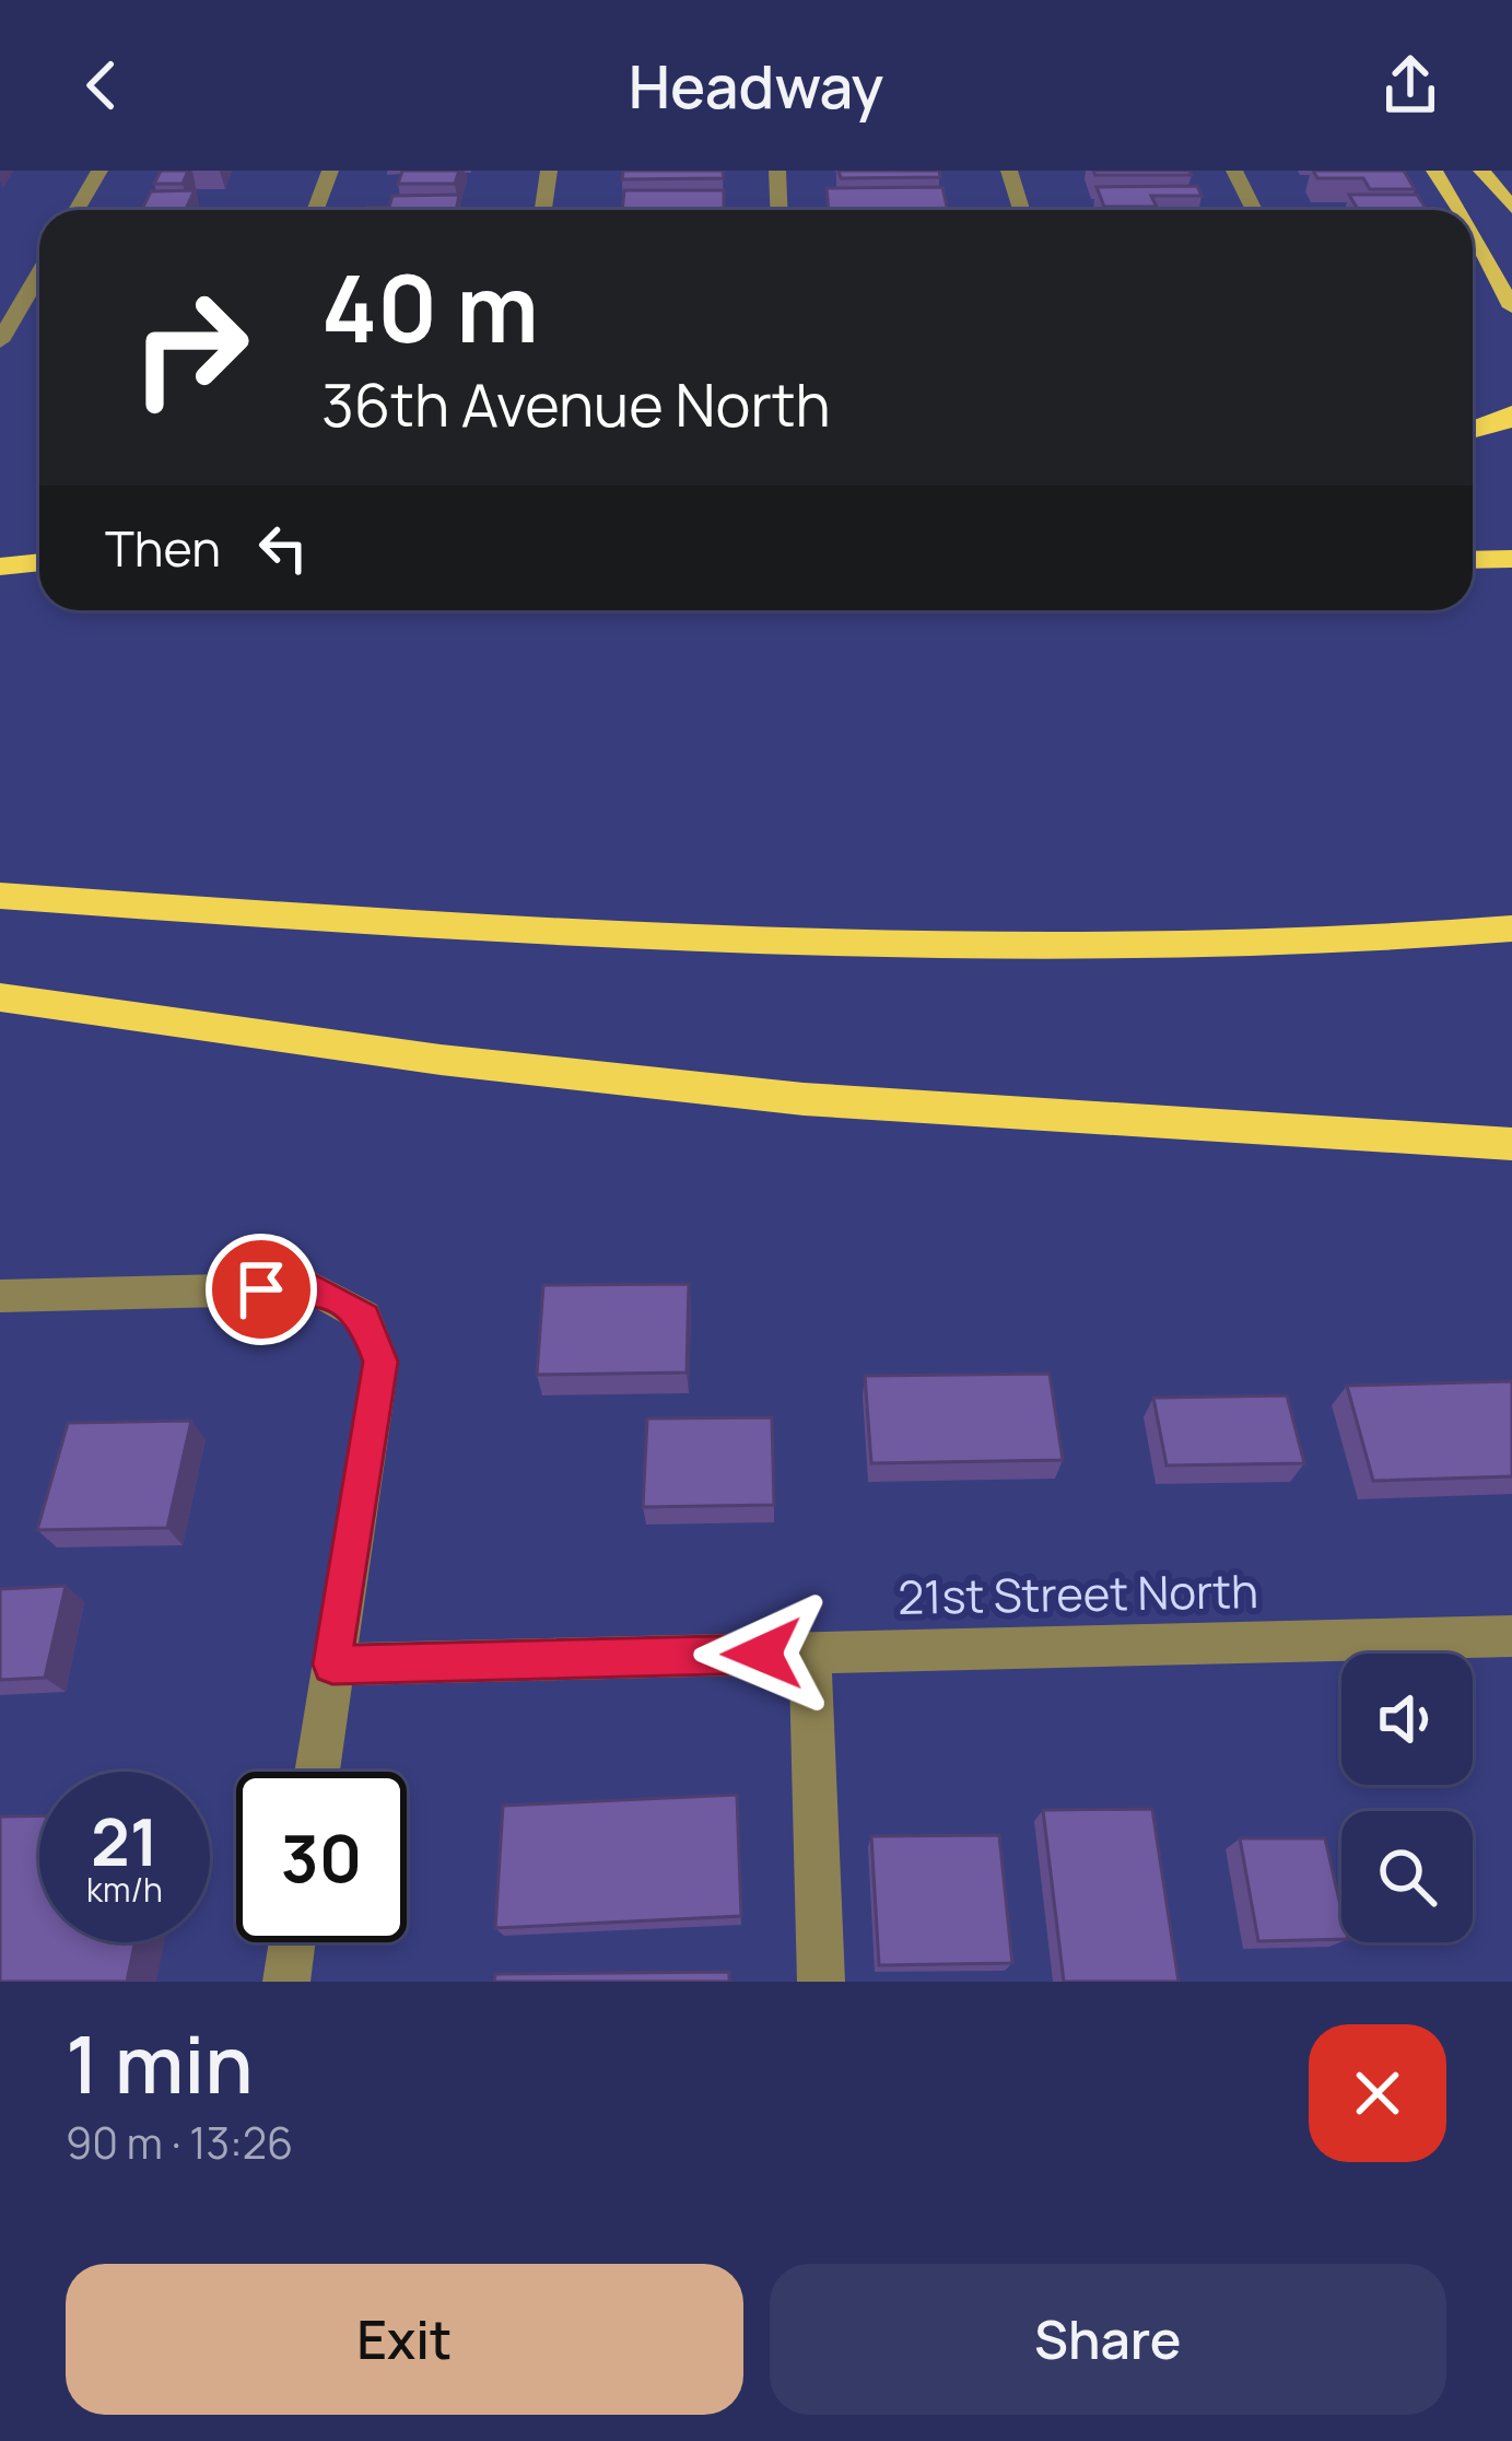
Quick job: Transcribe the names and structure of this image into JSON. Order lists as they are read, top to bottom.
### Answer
{
  "streets": {
    "street": ["21st Street North"]
  },
  "page": {
    "header": "Headway",
    "turn": ["40 m", "36th Avenue North"],
    "then": "Then",
    "speed": "21 km/h",
    "limit": "30",
    "heading": ["1 min", "90 m · 13:26"],
    "buttons": ["Exit", "Share"]
  }
}
